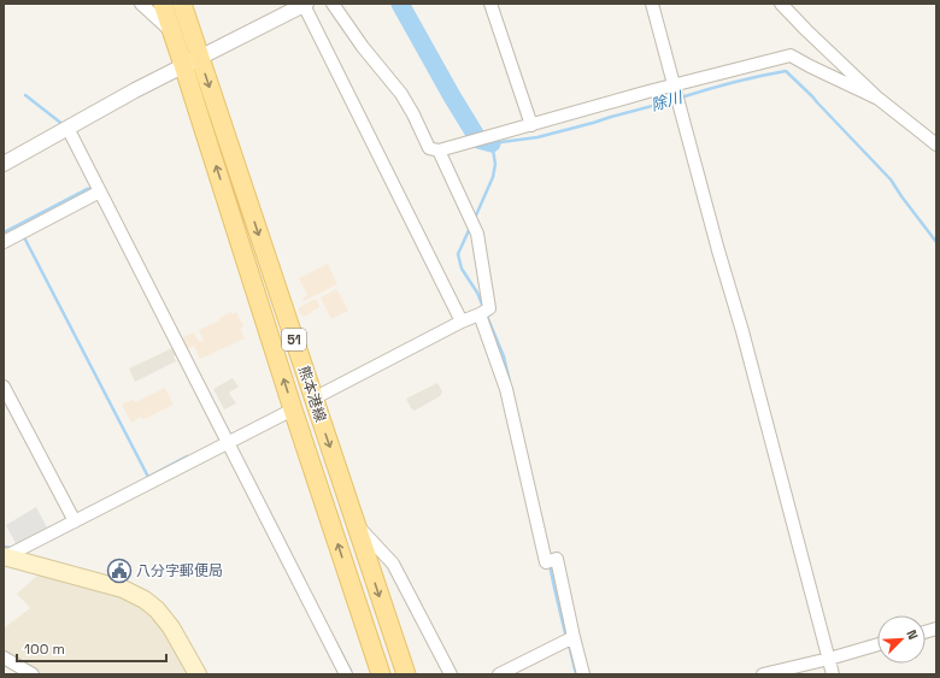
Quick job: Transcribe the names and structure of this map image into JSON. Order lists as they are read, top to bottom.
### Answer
{
  "streets": {
    "main road": ["51", "熊本港線"]
  },
  "water": ["除川"],
  "places": {
    "public building": ["八分字郵便局"]
  },
  "scale_bar": "100 m",
  "north": "top right"
}
